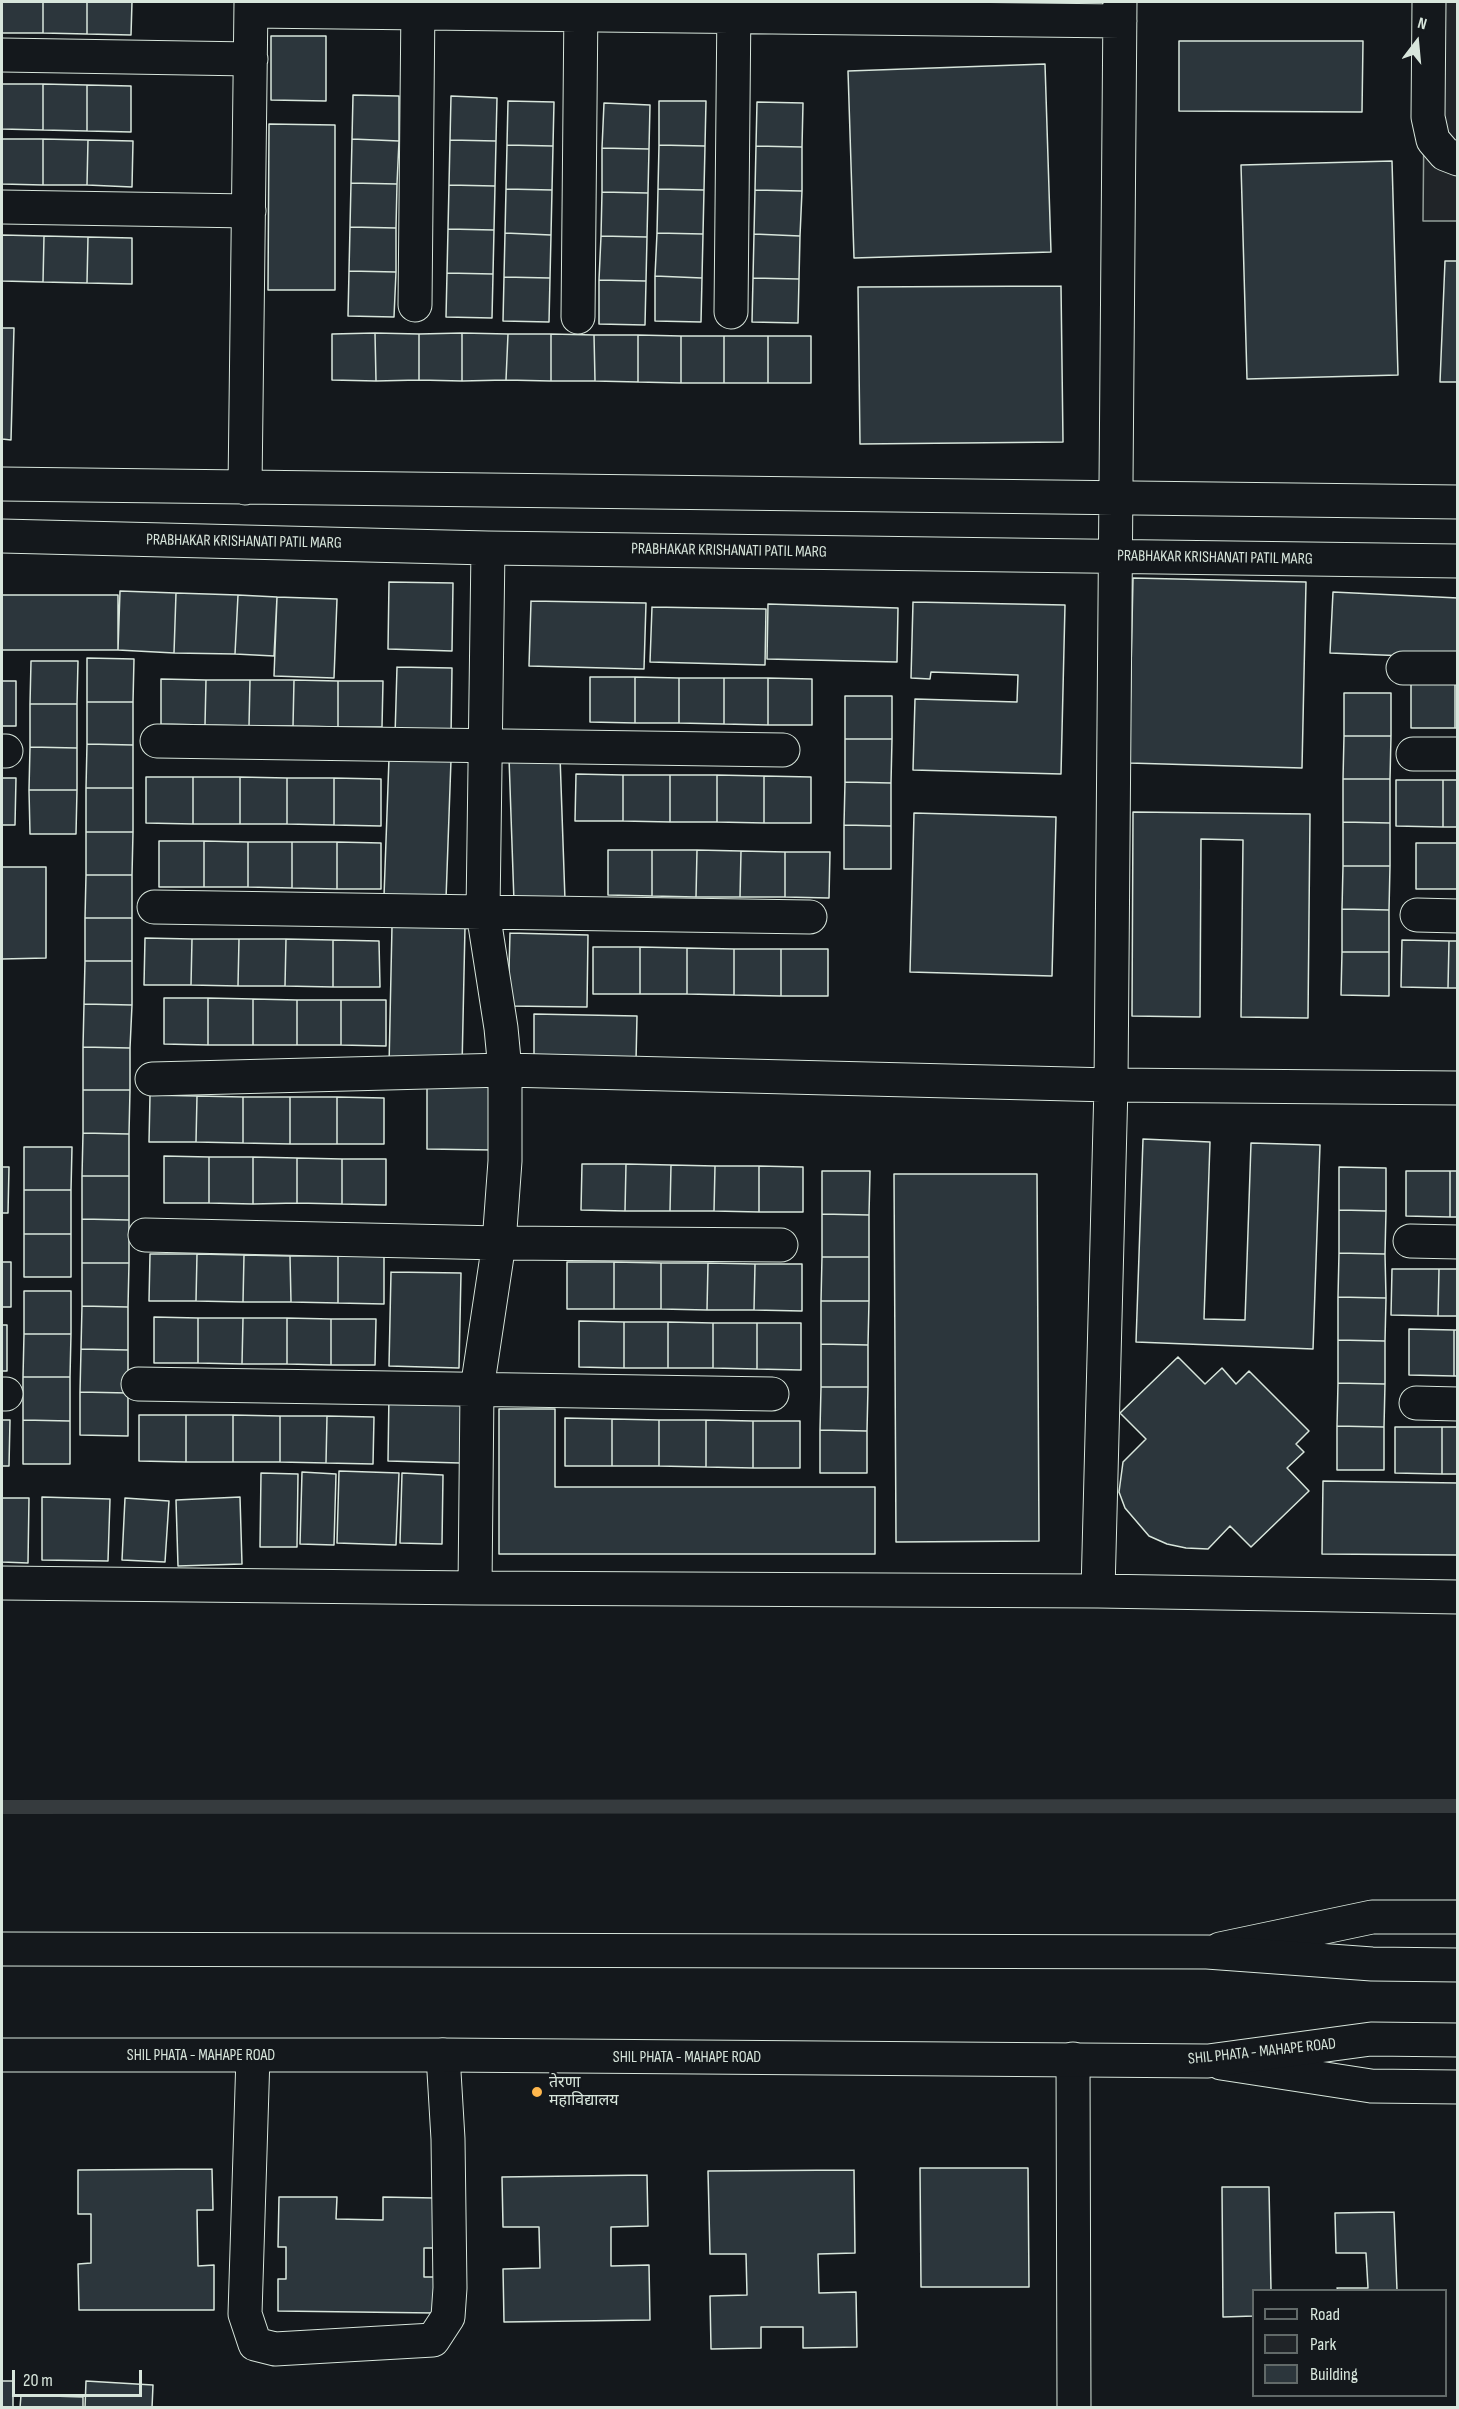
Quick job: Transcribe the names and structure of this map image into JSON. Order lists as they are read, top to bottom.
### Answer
{
  "streets": {
    "street": ["PRABHAKAR KRISHANATI PATIL MARG", "SHIL PHATA - MAHAPE ROAD"]
  },
  "places": ["तेरणा महाविद्यालय"],
  "legend": ["Road", "Park", "Building"],
  "scale_bar": "20 m",
  "north": "top"
}
